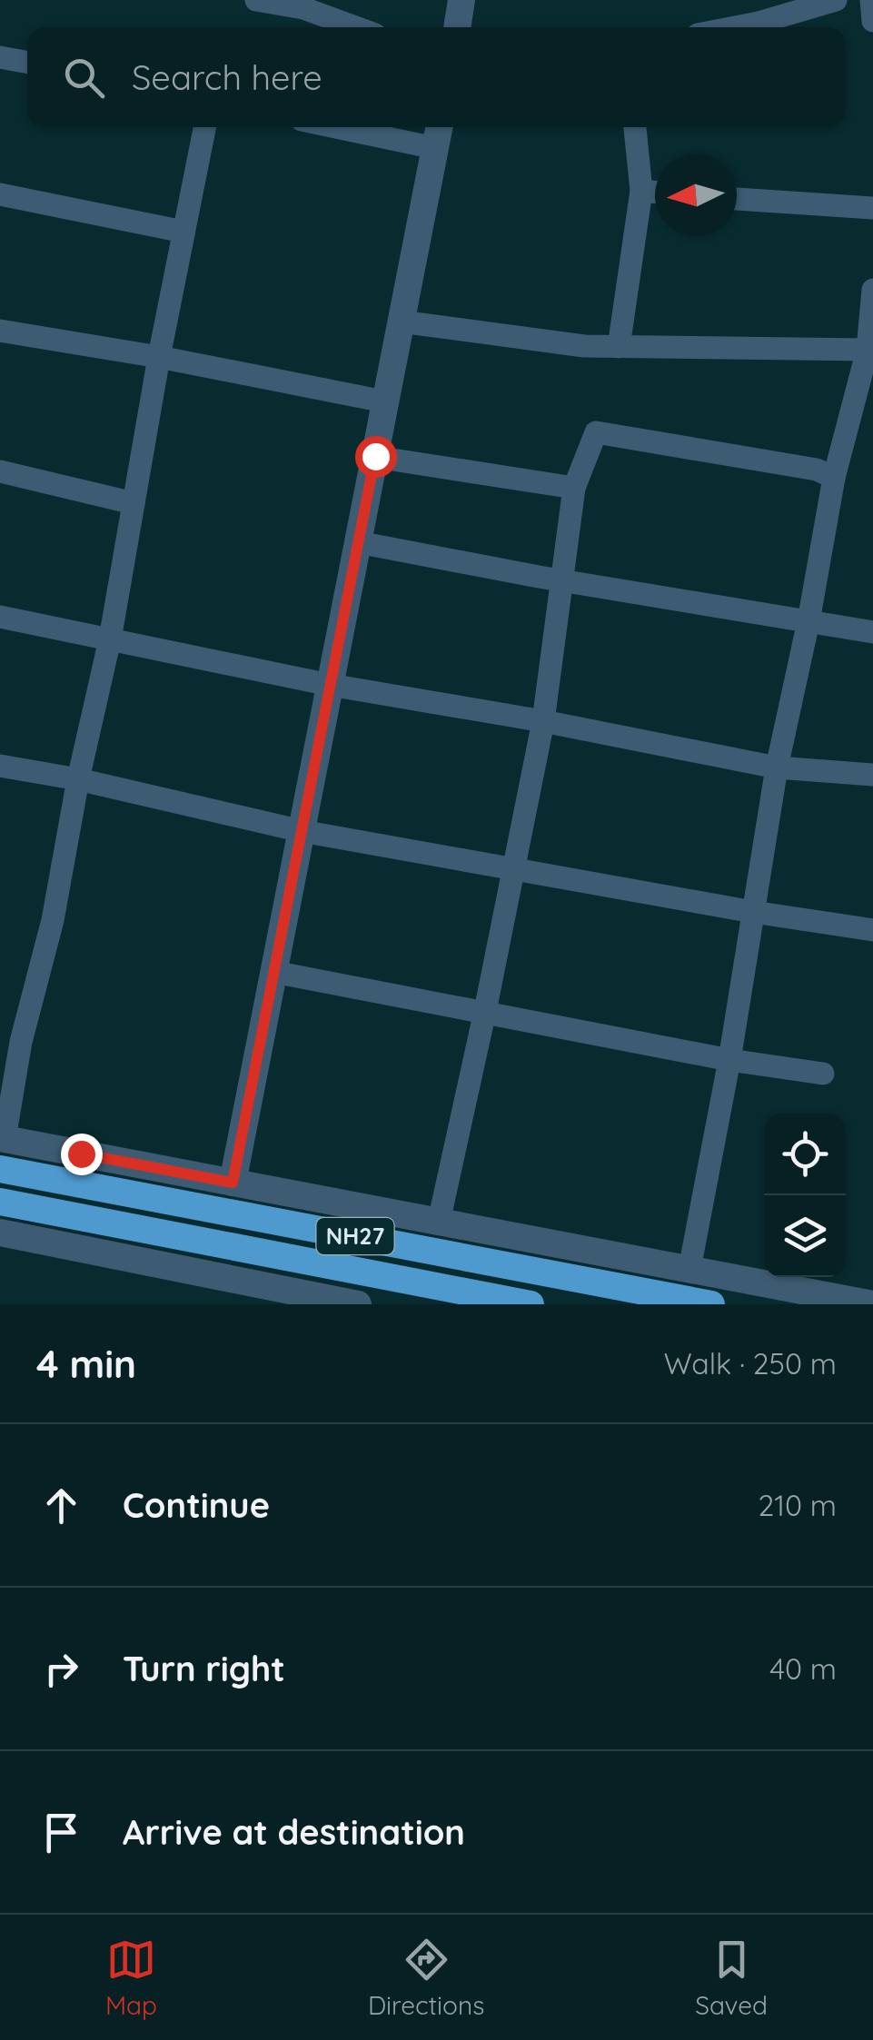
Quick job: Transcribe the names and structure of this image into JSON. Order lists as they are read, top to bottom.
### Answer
{
  "streets": {
    "highway": ["NH27"]
  },
  "north": "left",
  "page": {
    "search": "Search here",
    "heading": ["4 min", "Walk · 250 m"],
    "list": [
      ["Continue", "210 m"],
      ["Turn right", "40 m"],
      "Arrive at destination"
    ],
    "nav": ["Map", "Directions", "Saved"]
  }
}
